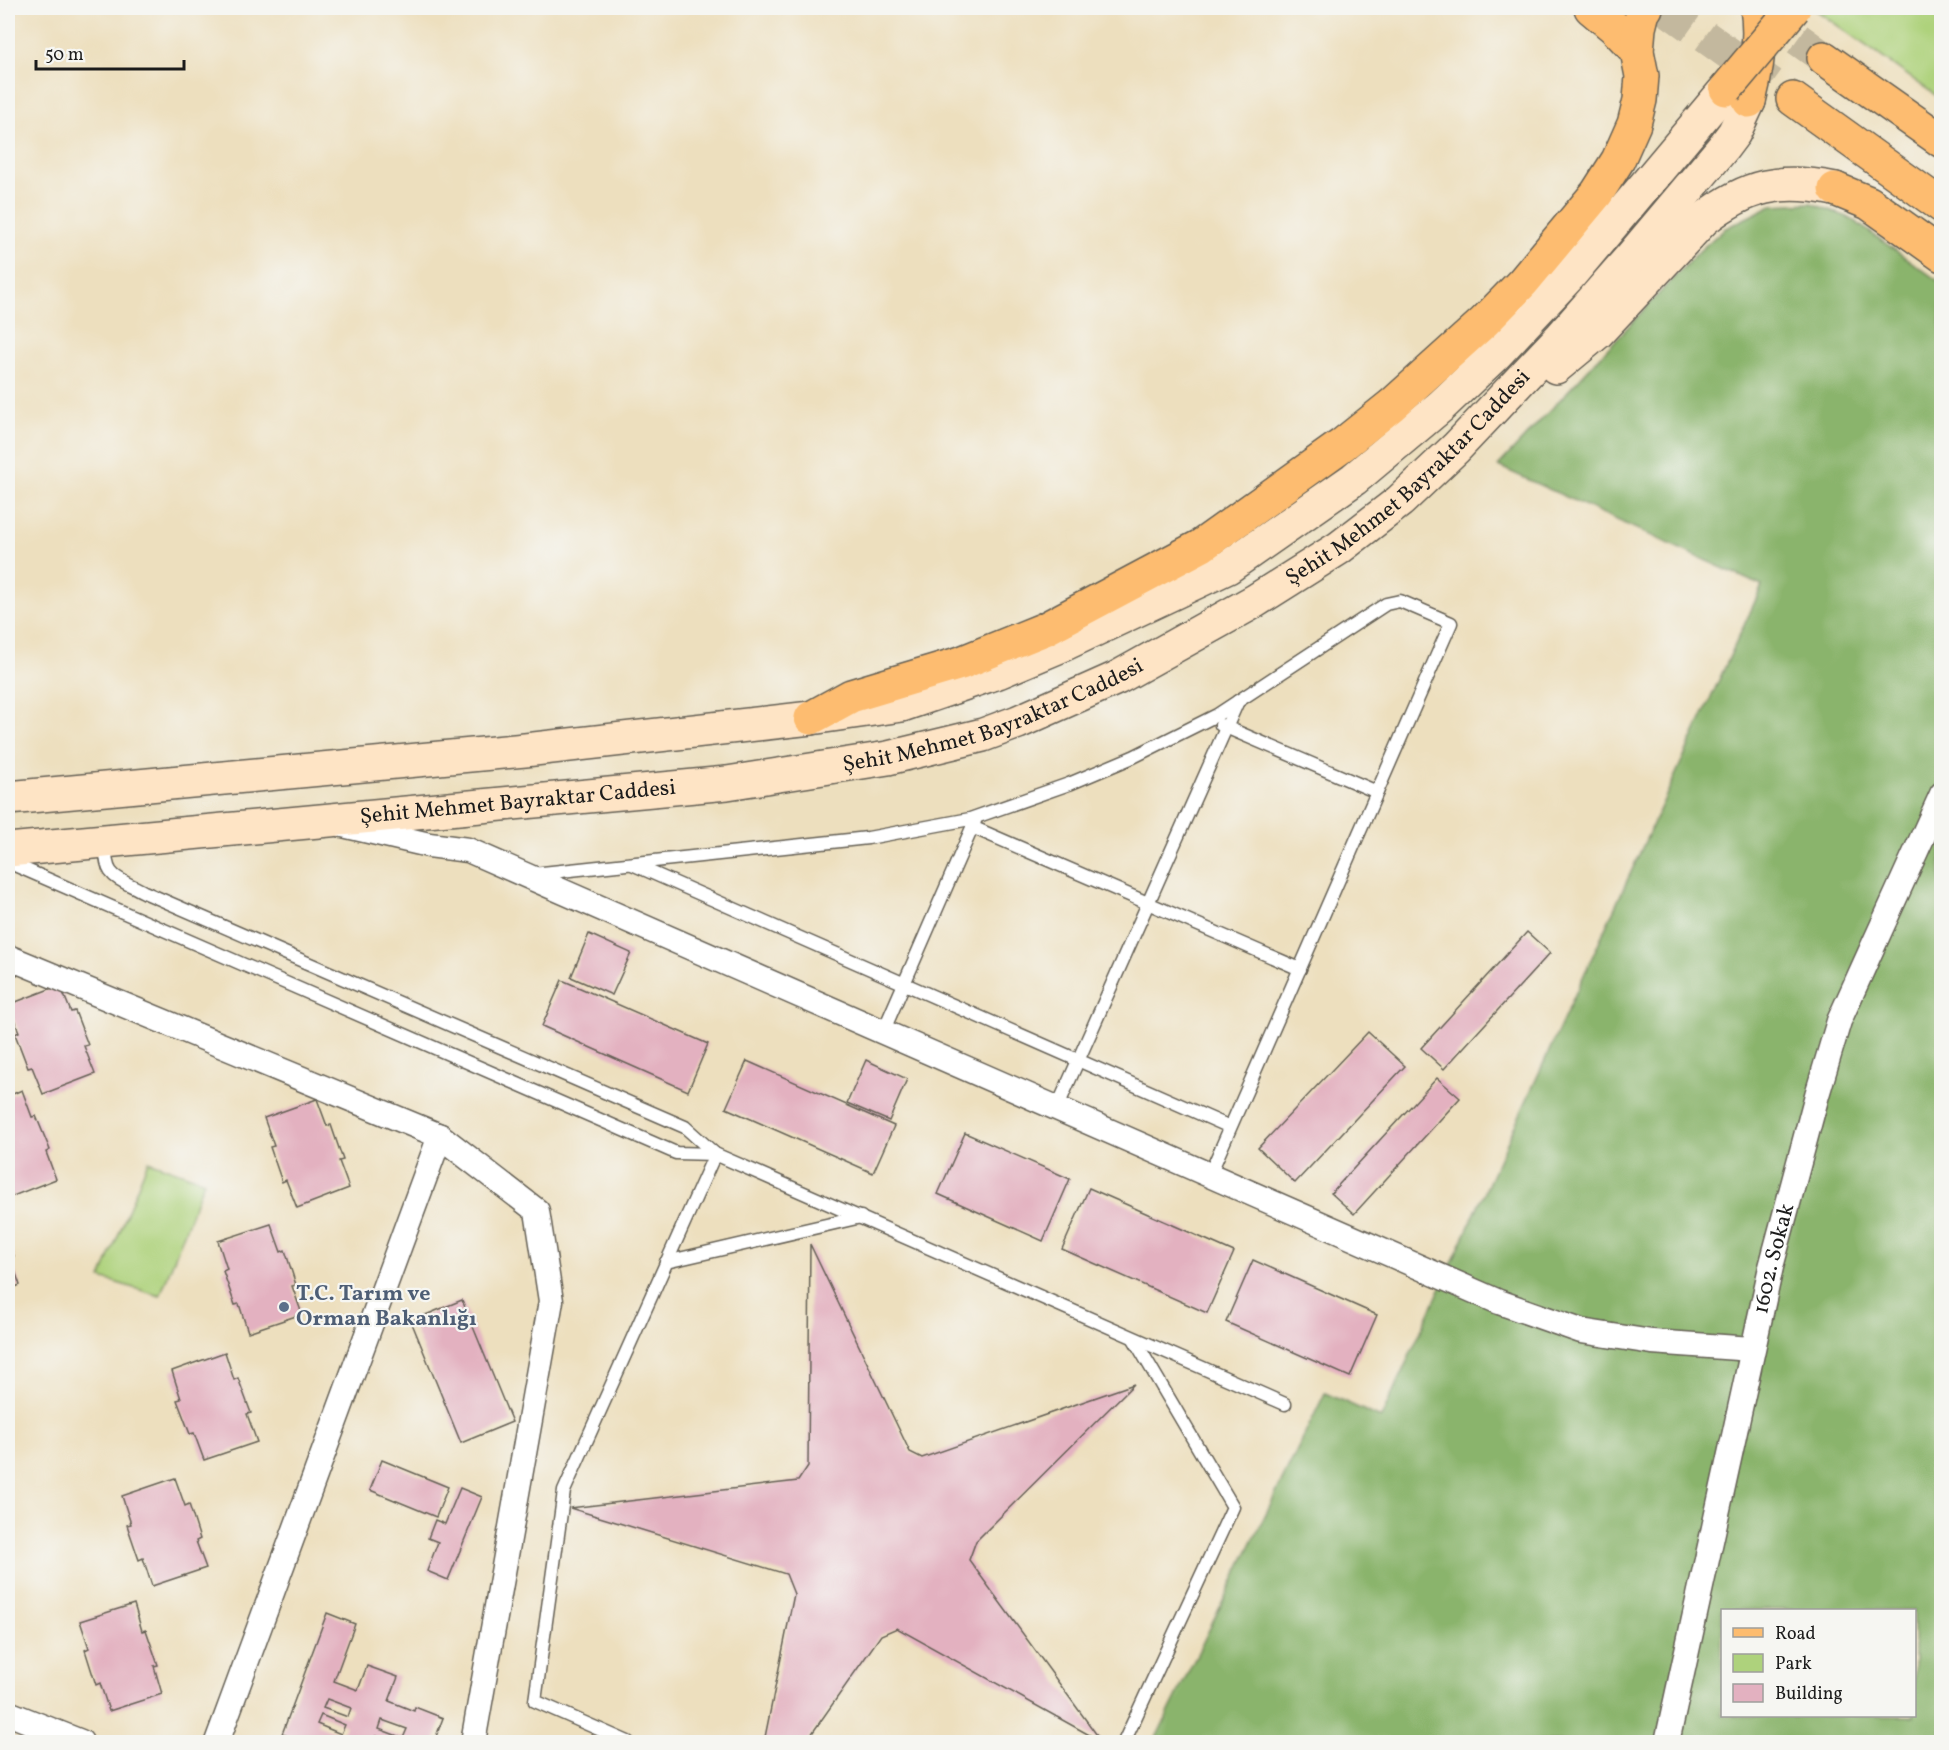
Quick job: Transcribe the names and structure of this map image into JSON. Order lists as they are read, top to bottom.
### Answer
{
  "streets": {
    "main road": ["Şehit Mehmet Bayraktar Caddesi"],
    "street": ["1602. Sokak"]
  },
  "places": ["T.C. Tarım ve Orman Bakanlığı"],
  "legend": ["Road", "Park", "Building"],
  "scale_bar": "50 m"
}
